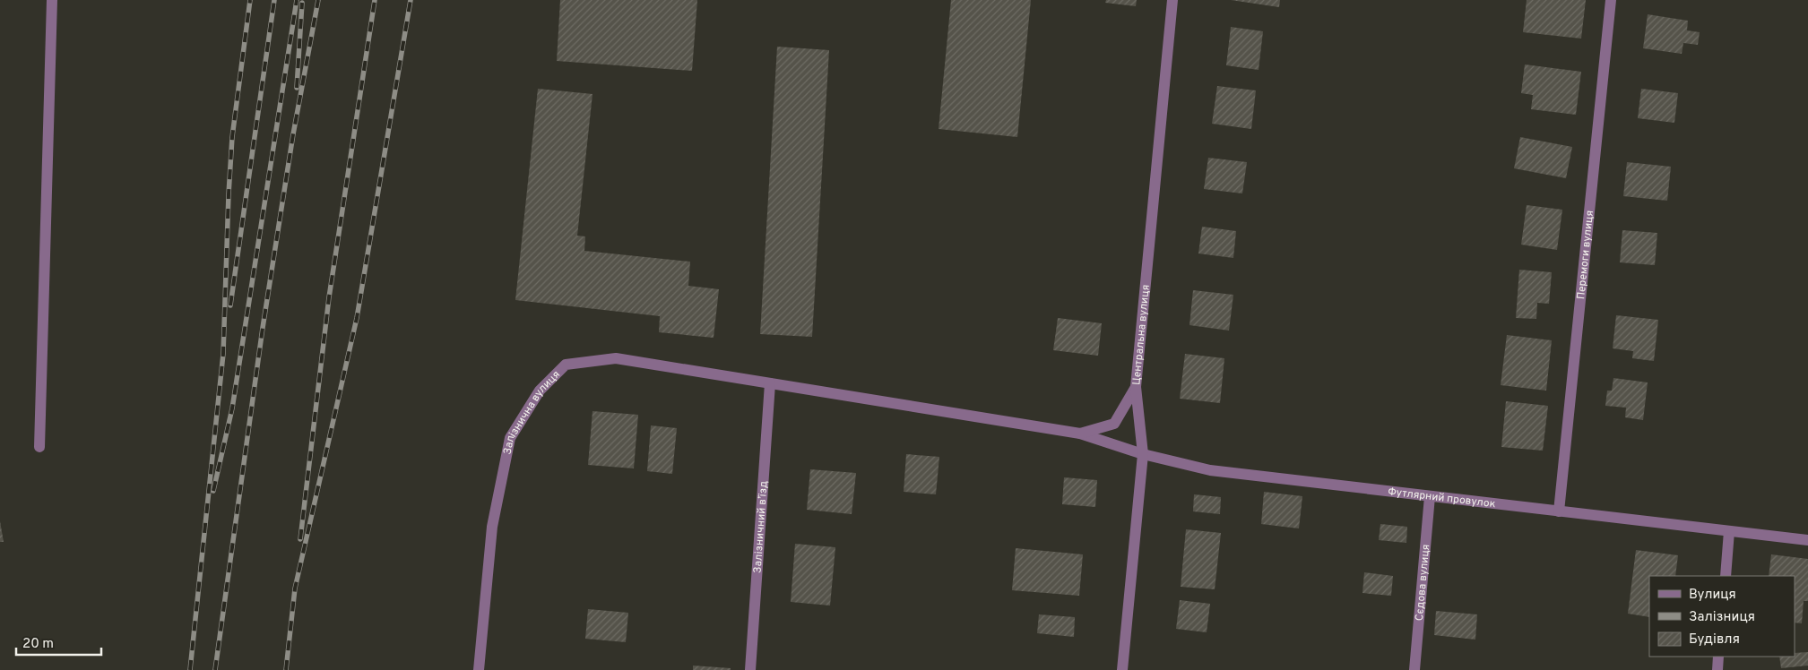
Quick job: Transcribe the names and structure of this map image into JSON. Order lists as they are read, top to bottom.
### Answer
{
  "streets": {
    "street": [
      "Перемоги вулиця",
      "Центральна вулиця",
      "Залізнична вулиця",
      "Футлярний провулок",
      "Залізничний в’їзд",
      "Сєдова вулиця"
    ]
  },
  "crossings": [
    ["Перемоги вулиця", "Футлярний провулок"],
    ["Центральна вулиця", "Футлярний провулок"],
    ["Залізнична вулиця", "Футлярний провулок"],
    ["Залізнична вулиця", "Залізничний в’їзд"],
    ["Футлярний провулок", "Сєдова вулиця"]
  ],
  "legend": ["Вулиця", "Залізниця", "Будівля"],
  "scale_bar": "20 m"
}
